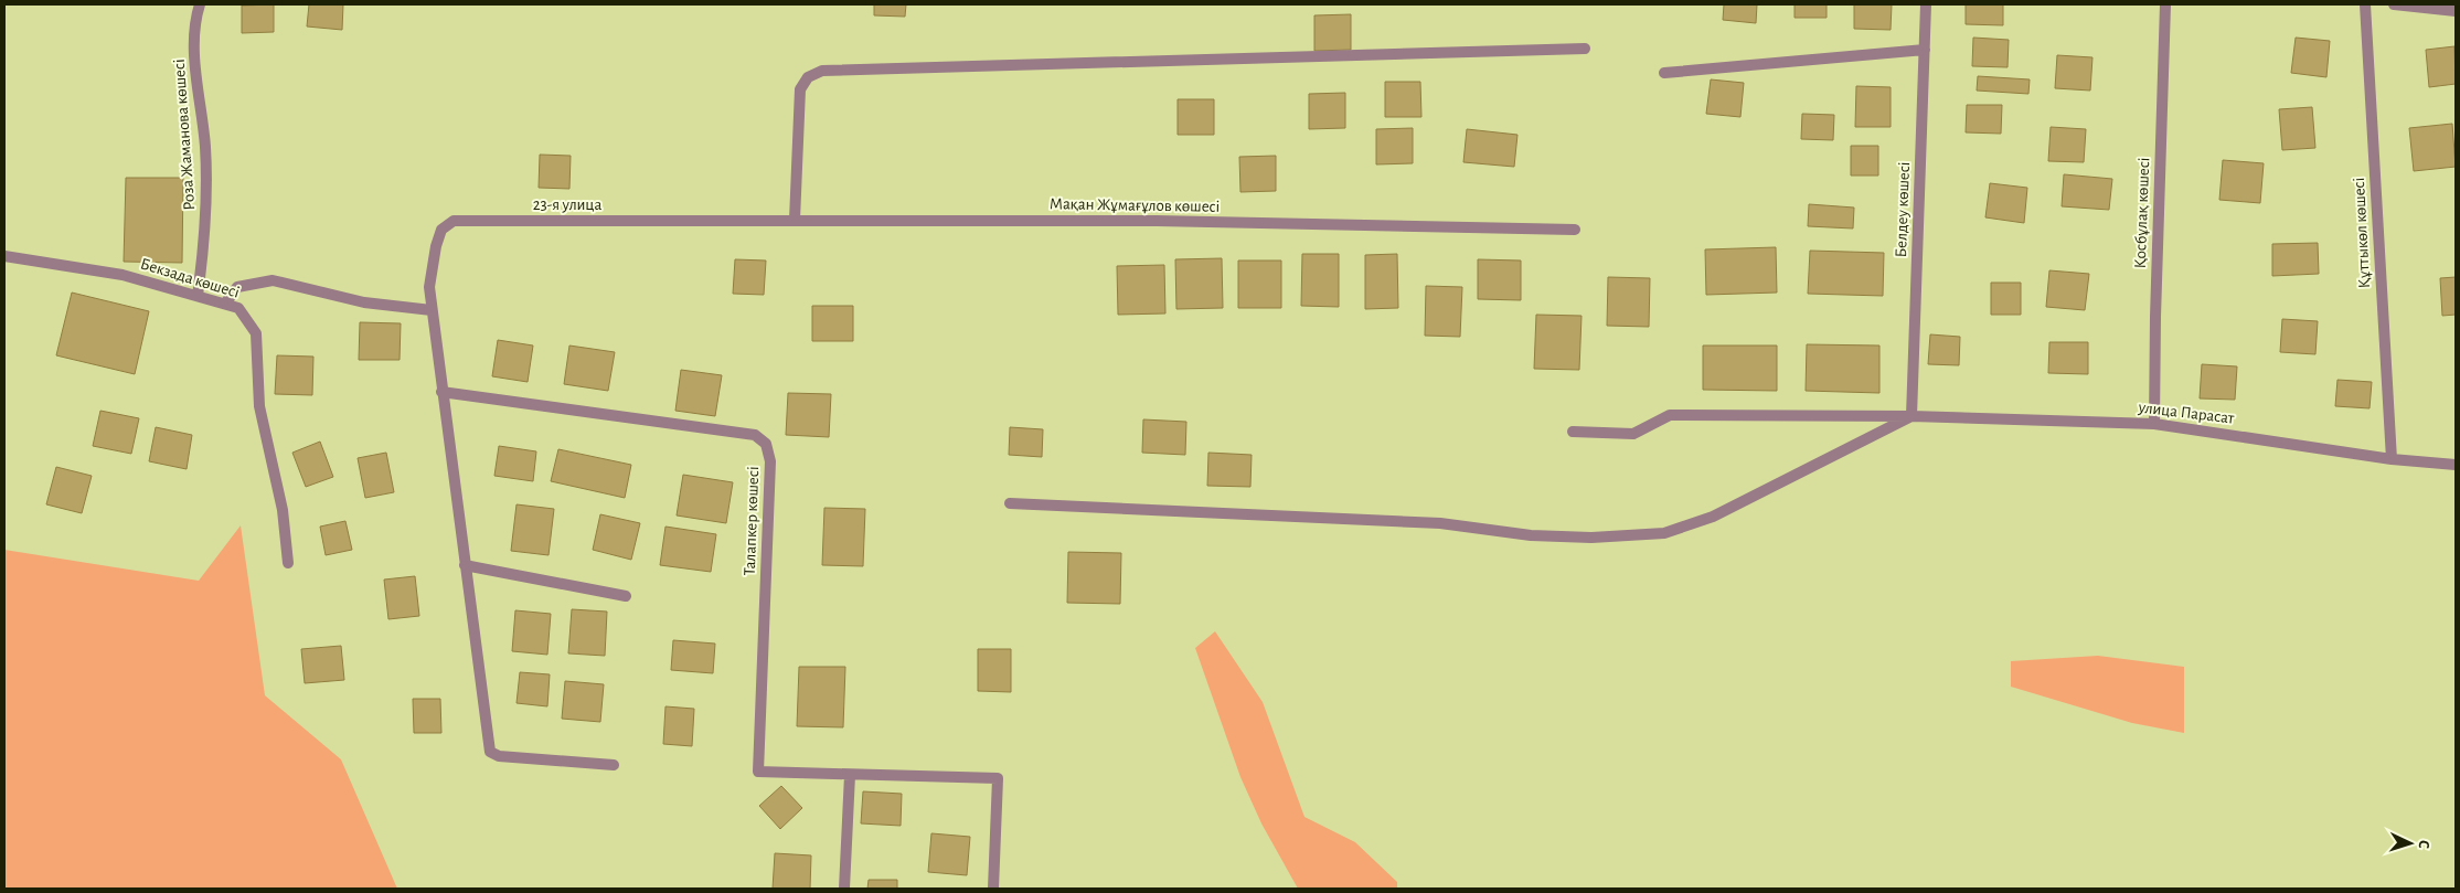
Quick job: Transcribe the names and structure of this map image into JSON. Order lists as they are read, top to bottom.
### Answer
{
  "streets": {
    "street": [
      "Роза Жаманова көшесі",
      "23-я улица",
      "Мақан Жұмағұлов көшесі",
      "Белдеу көшесі",
      "Қосбұлақ көшесі",
      "Құттыкөл көшесі",
      "Бекзада көшесі",
      "улица Парасат",
      "Талапкер көшесі"
    ]
  },
  "crossings": [
    ["Роза Жаманова көшесі", "Бекзада көшесі"],
    ["23-я улица", "Мақан Жұмағұлов көшесі"],
    ["Белдеу көшесі", "улица Парасат"],
    ["Қосбұлақ көшесі", "улица Парасат"],
    ["Құттыкөл көшесі", "улица Парасат"]
  ],
  "north": "right"
}
